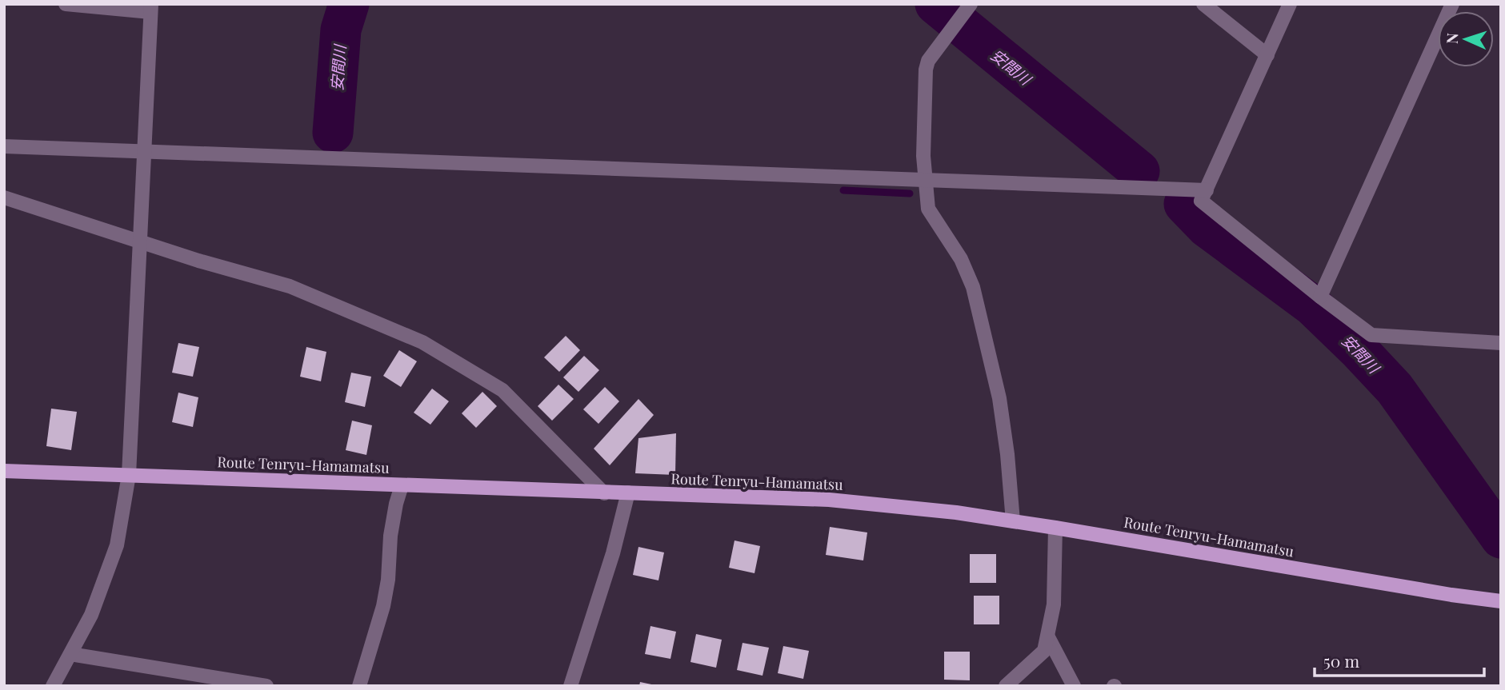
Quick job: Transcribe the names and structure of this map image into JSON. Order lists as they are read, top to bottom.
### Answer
{
  "streets": {
    "main road": ["Route Tenryu-Hamamatsu"]
  },
  "water": ["安間川"],
  "scale_bar": "50 m",
  "north": "left"
}
